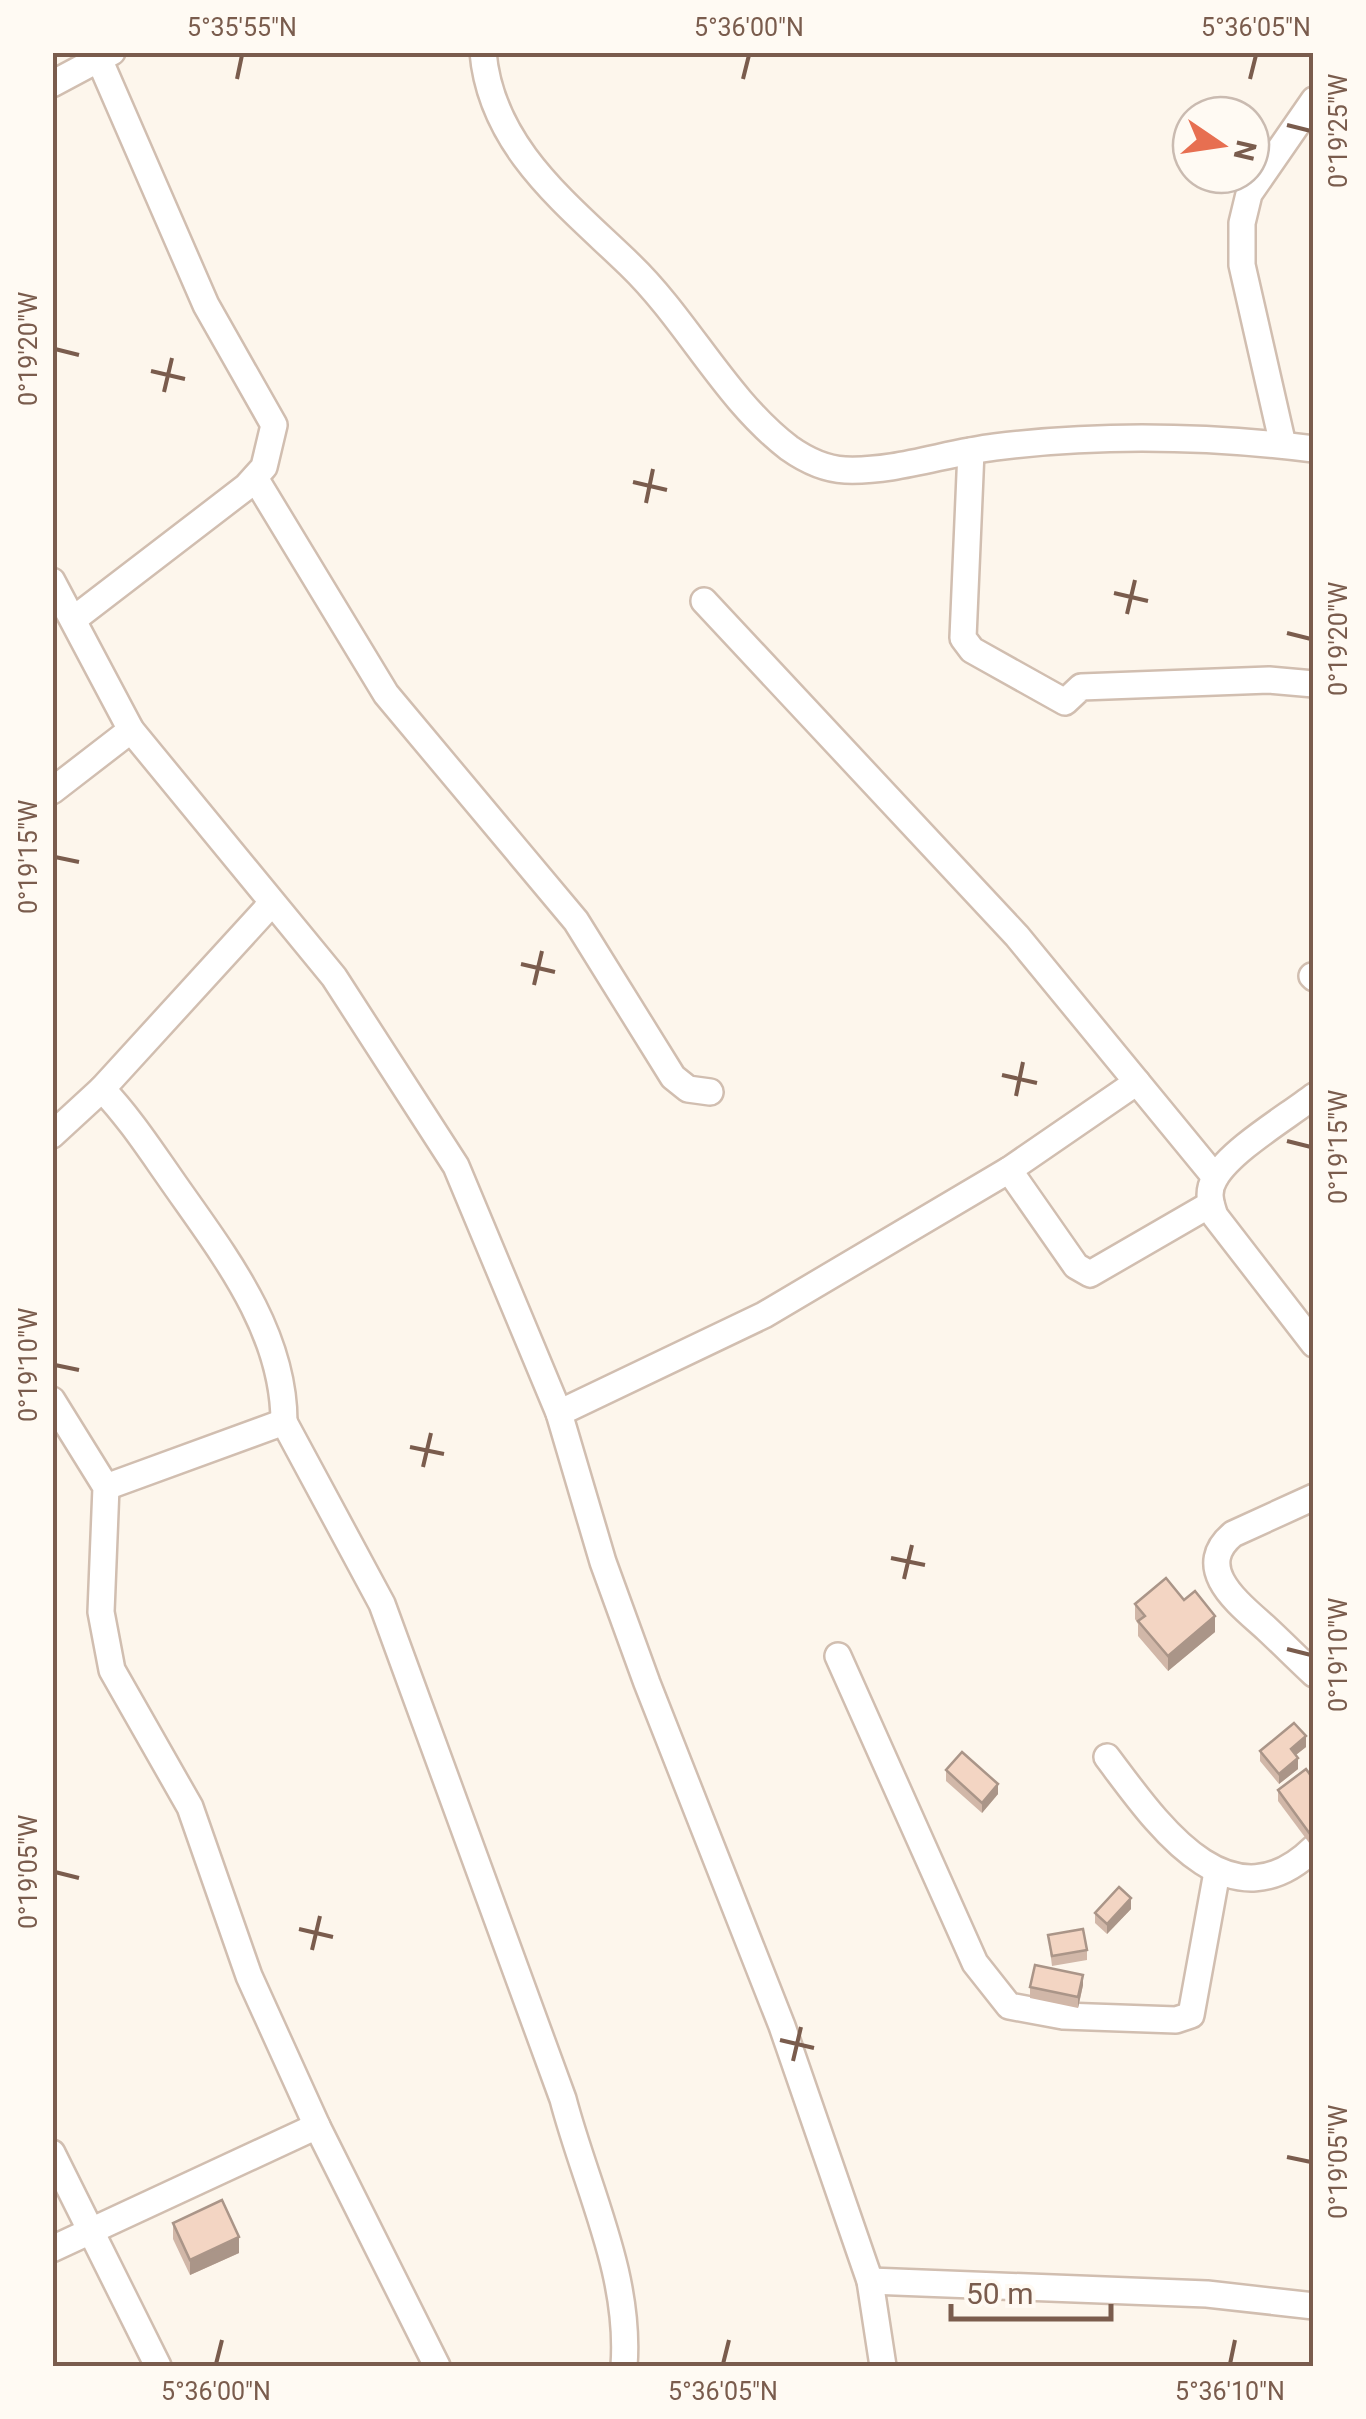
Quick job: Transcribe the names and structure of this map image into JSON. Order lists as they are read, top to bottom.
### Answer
{
  "scale_bar": "50 m",
  "north": "right",
  "coordinates": [
    "5°35'55\"N",
    "5°36'00\"N",
    "5°36'05\"N",
    "0°19'25\"W",
    "0°19'20\"W",
    "0°19'15\"W",
    "0°19'10\"W",
    "0°19'05\"W",
    "5°36'10\"N"
  ]
}
